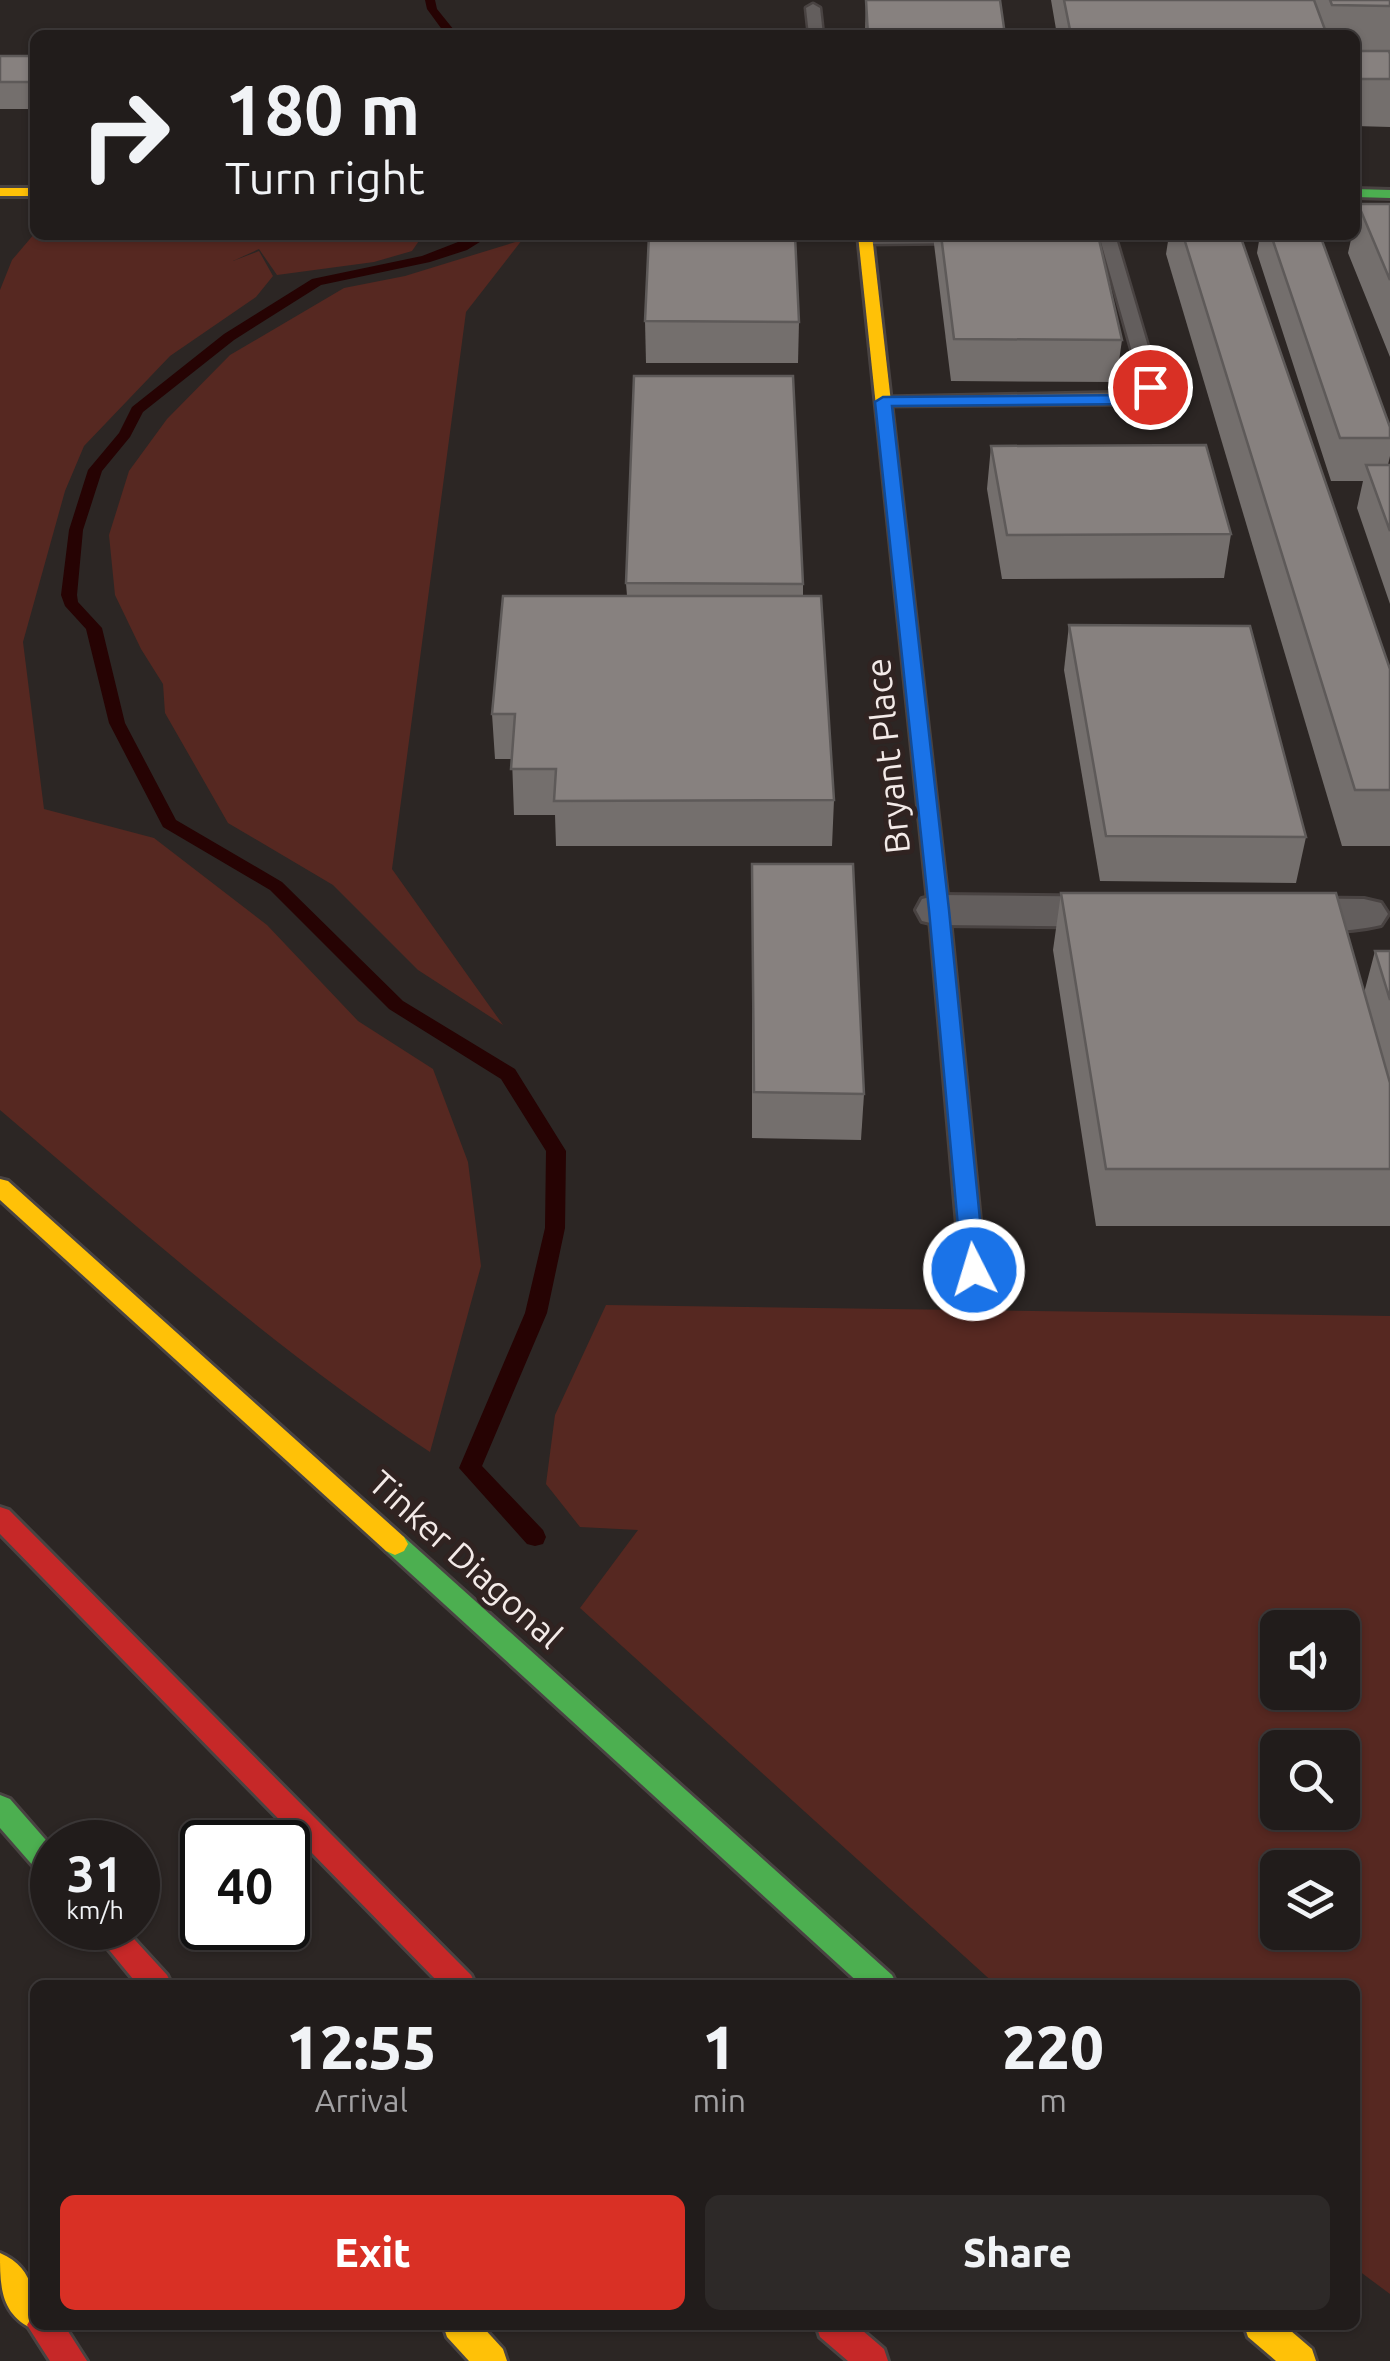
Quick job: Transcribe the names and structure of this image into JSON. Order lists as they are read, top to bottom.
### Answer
{
  "streets": {
    "main road": ["Bryant Place", "Tinker Diagonal"]
  },
  "page": {
    "turn": ["180 m", "Turn right"],
    "speed": "31 km/h",
    "limit": "40",
    "eta": [
      "12:55",
      "Arrival",
      "1",
      "min",
      "220",
      "m"
    ],
    "buttons": ["Exit", "Share"]
  }
}
